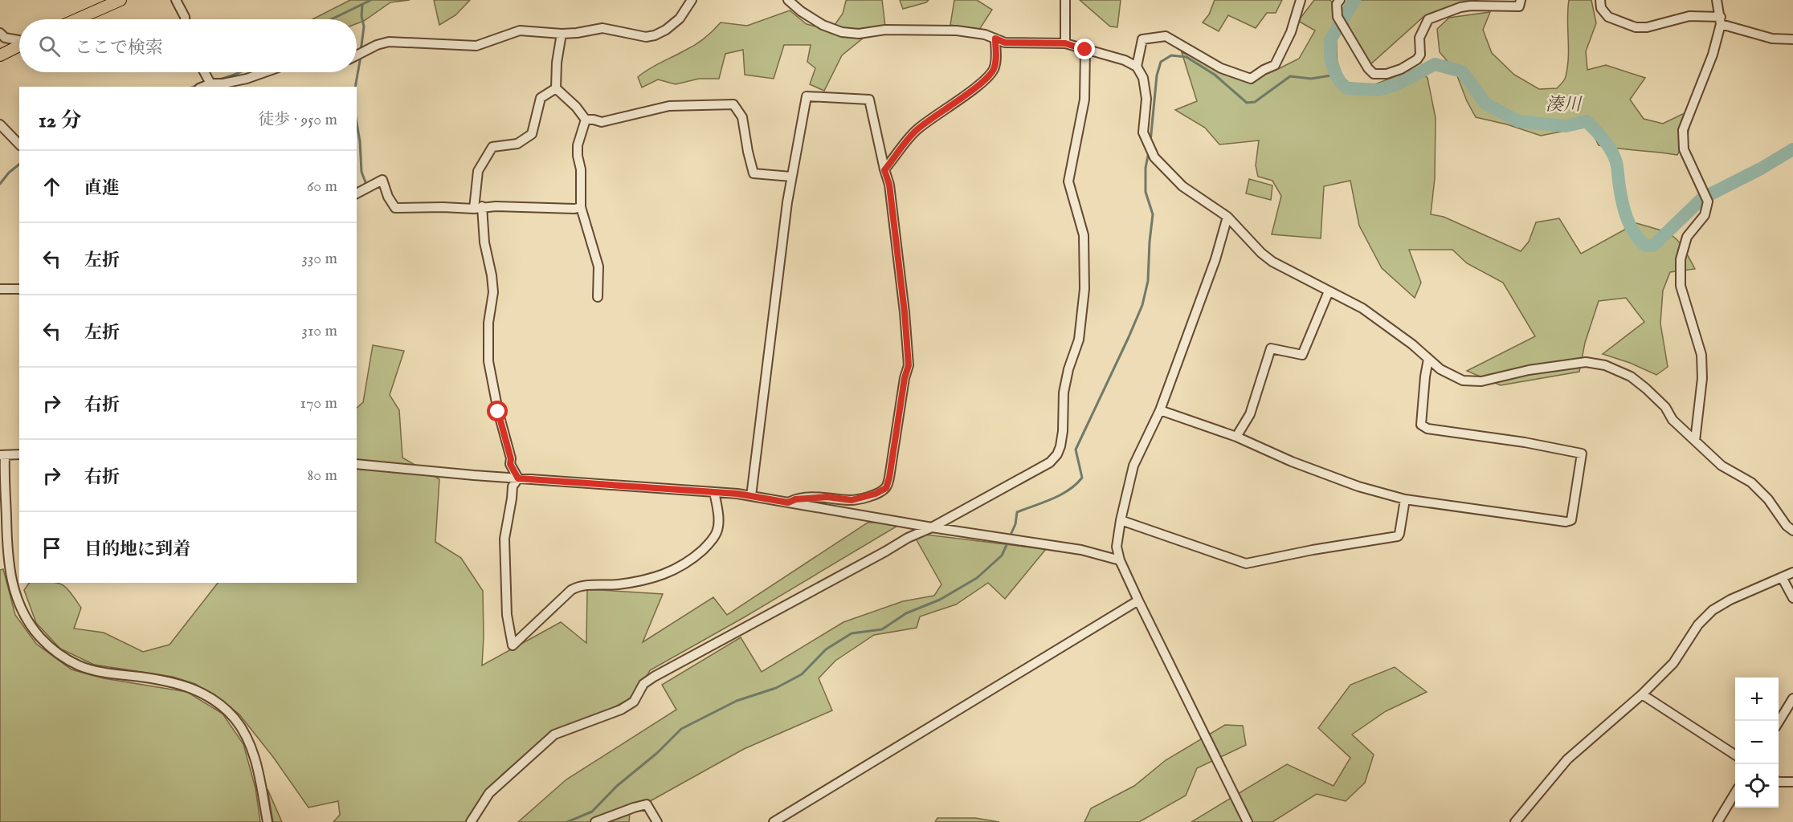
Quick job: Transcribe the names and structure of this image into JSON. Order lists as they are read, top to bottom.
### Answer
{
  "water": ["湊川"],
  "page": {
    "search": "ここで検索",
    "heading": ["12 分", "徒歩 · 950 m"],
    "list": [
      ["直進", "60 m"],
      ["左折", "330 m"],
      ["左折", "310 m"],
      ["右折", "170 m"],
      ["右折", "80 m"],
      "目的地に到着"
    ],
    "map_buttons": ["+", "−"]
  }
}
